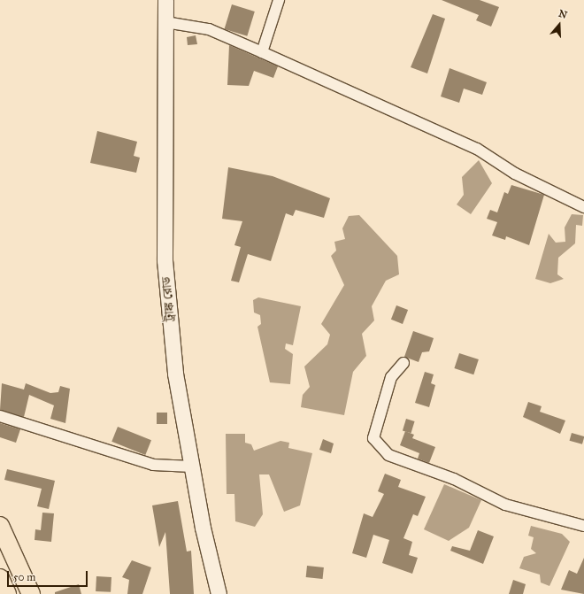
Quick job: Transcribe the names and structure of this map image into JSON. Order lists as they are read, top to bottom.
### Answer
{
  "streets": {
    "main road": ["ট্রাঙ্ক রোড"]
  },
  "scale_bar": "50 m",
  "north": "top"
}
